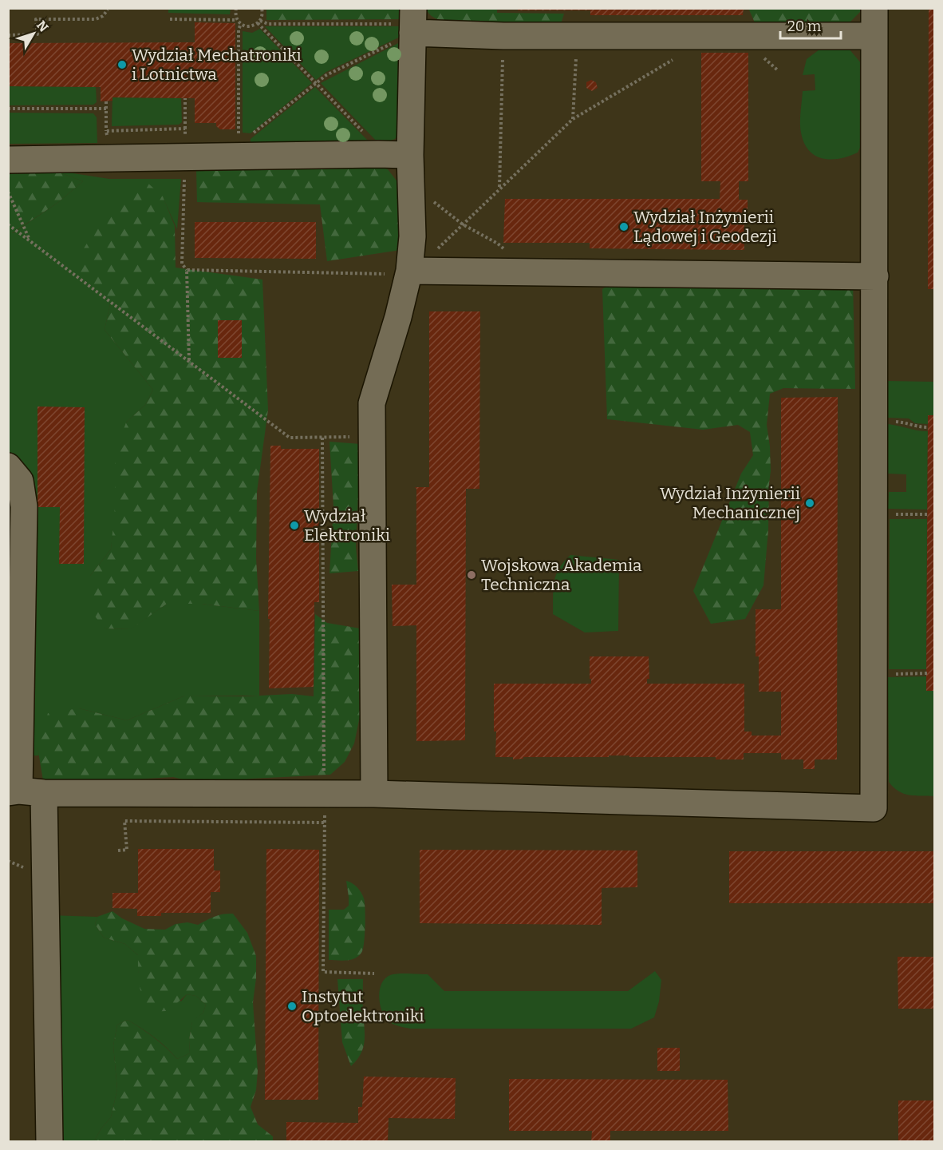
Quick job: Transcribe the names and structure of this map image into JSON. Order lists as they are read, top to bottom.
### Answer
{
  "places": [
    "Wydział Mechatroniki i Lotnictwa",
    "Wydział Inżynierii Lądowej i Geodezji",
    "Wydział Inżynierii Mechanicznej",
    "Wydział Elektroniki",
    "Wojskowa Akademia Techniczna",
    "Instytut Optoelektroniki"
  ],
  "scale_bar": "20 m",
  "north": "top right"
}
